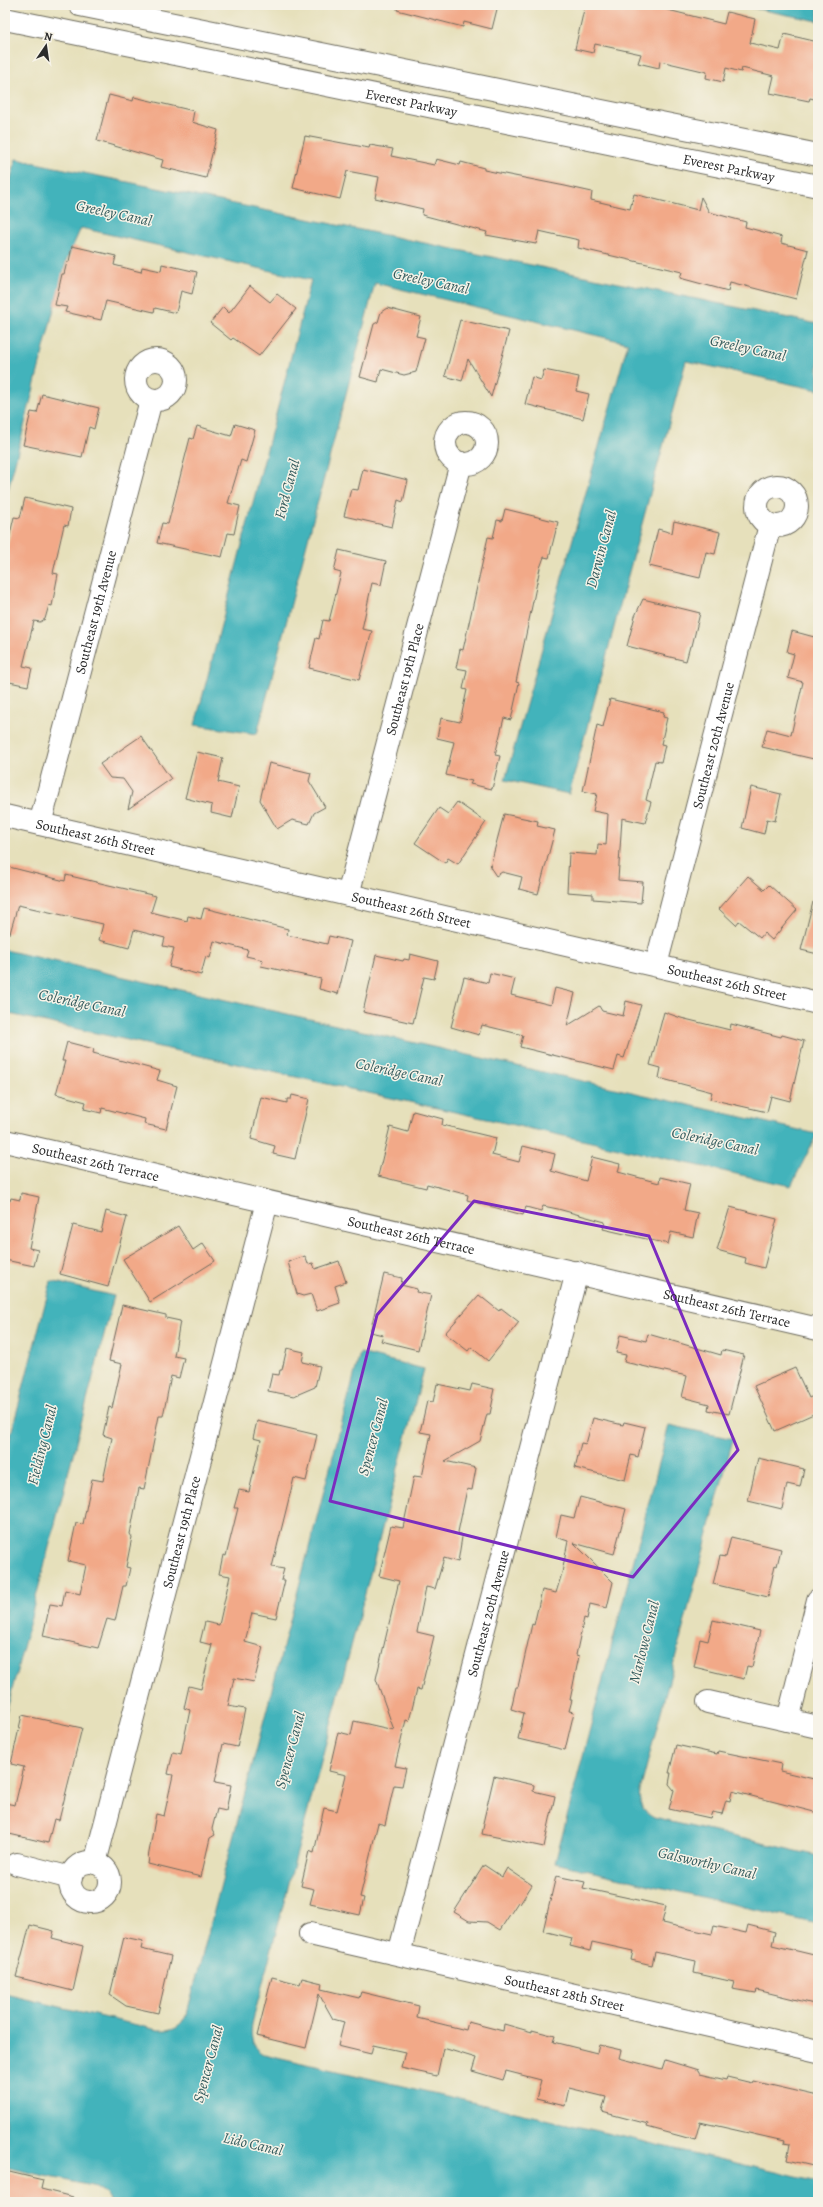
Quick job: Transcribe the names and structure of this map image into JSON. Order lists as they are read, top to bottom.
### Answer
{
  "streets": {
    "street": [
      "Everest Parkway",
      "Southeast 19th Avenue",
      "Southeast 19th Place",
      "Southeast 20th Avenue",
      "Southeast 26th Street",
      "Southeast 26th Terrace",
      "Southeast 28th Street"
    ]
  },
  "crossings": [
    ["Southeast 19th Avenue", "Southeast 26th Street"],
    ["Southeast 19th Place", "Southeast 26th Street"],
    ["Southeast 19th Place", "Southeast 26th Terrace"],
    ["Southeast 20th Avenue", "Southeast 26th Street"],
    ["Southeast 20th Avenue", "Southeast 26th Terrace"],
    ["Southeast 20th Avenue", "Southeast 28th Street"]
  ],
  "water": [
    "Greeley Canal",
    "Ford Canal",
    "Darwin Canal",
    "Coleridge Canal",
    "Spencer Canal",
    "Fielding Canal",
    "Marlowe Canal",
    "Galsworthy Canal",
    "Lido Canal"
  ],
  "north": "top"
}
